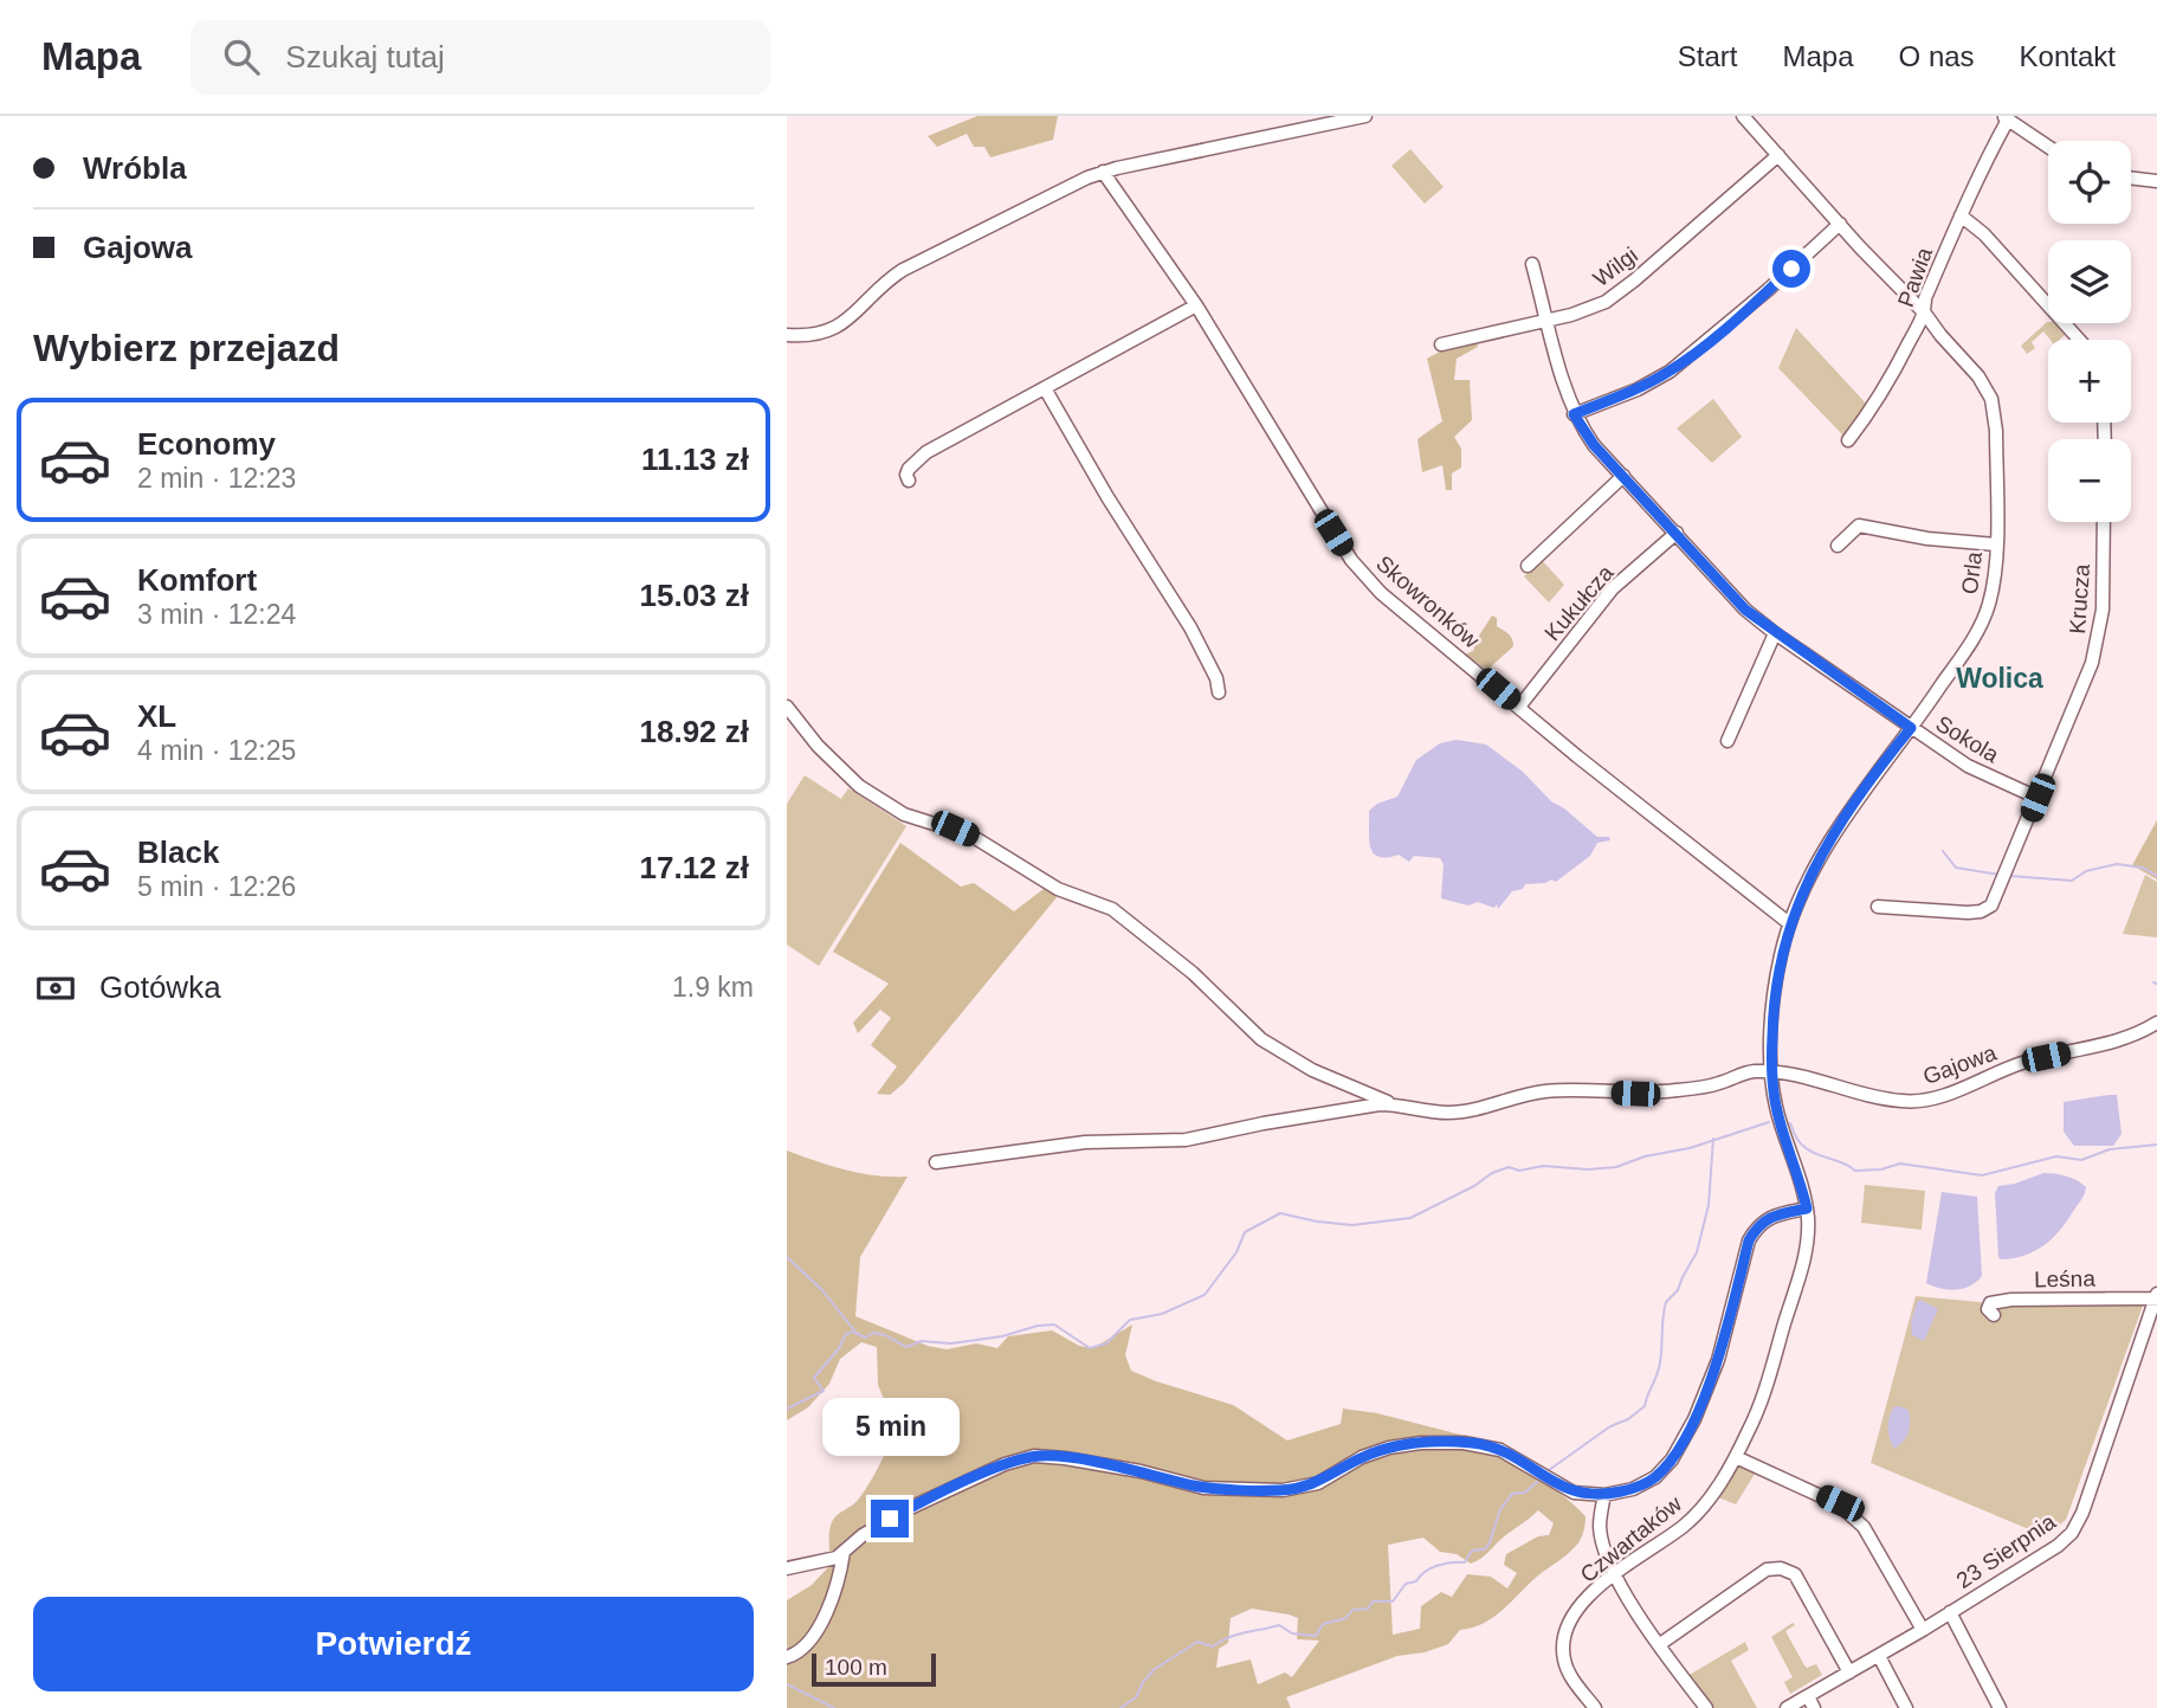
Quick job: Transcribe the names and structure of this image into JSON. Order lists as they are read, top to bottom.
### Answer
{
  "streets": {
    "street": [
      "Wilgi",
      "Pawia",
      "Orla",
      "Krucza",
      "Skowronków",
      "Kukułcza",
      "Sokola",
      "Gajowa",
      "Leśna",
      "Czwartaków",
      "23 Sierpnia"
    ]
  },
  "crossings": [
    ["Wilgi", "Orla"],
    ["Wilgi", "Sokola"],
    ["Pawia", "Orla"],
    ["Orla", "Skowronków"],
    ["Orla", "Sokola"],
    ["Orla", "Gajowa"],
    ["Krucza", "Sokola"],
    ["Skowronków", "Kukułcza"],
    ["Kukułcza", "Sokola"],
    ["Leśna", "23 Sierpnia"]
  ],
  "districts": ["Wolica"],
  "scale_bar": "100 m",
  "page": {
    "header": "Mapa",
    "search": "Szukaj tutaj",
    "nav": [
      "Start",
      "Mapa",
      "O nas",
      "Kontakt"
    ],
    "banner": ["Wróbla", "Gajowa"],
    "map_buttons": ["+", "−"],
    "heading": "Wybierz przejazd",
    "list": [
      {
        "name": "Economy",
        "note": "2 min · 12:23",
        "value": "11.13 zł"
      },
      {
        "name": "Komfort",
        "note": "3 min · 12:24",
        "value": "15.03 zł"
      },
      {
        "name": "XL",
        "note": "4 min · 12:25",
        "value": "18.92 zł"
      },
      {
        "name": "Black",
        "note": "5 min · 12:26",
        "value": "17.12 zł"
      }
    ],
    "pay": ["Gotówka", "1.9 km"],
    "bubble": "5 min",
    "buttons": "Potwierdź",
    "scale": "100 m"
  }
}
